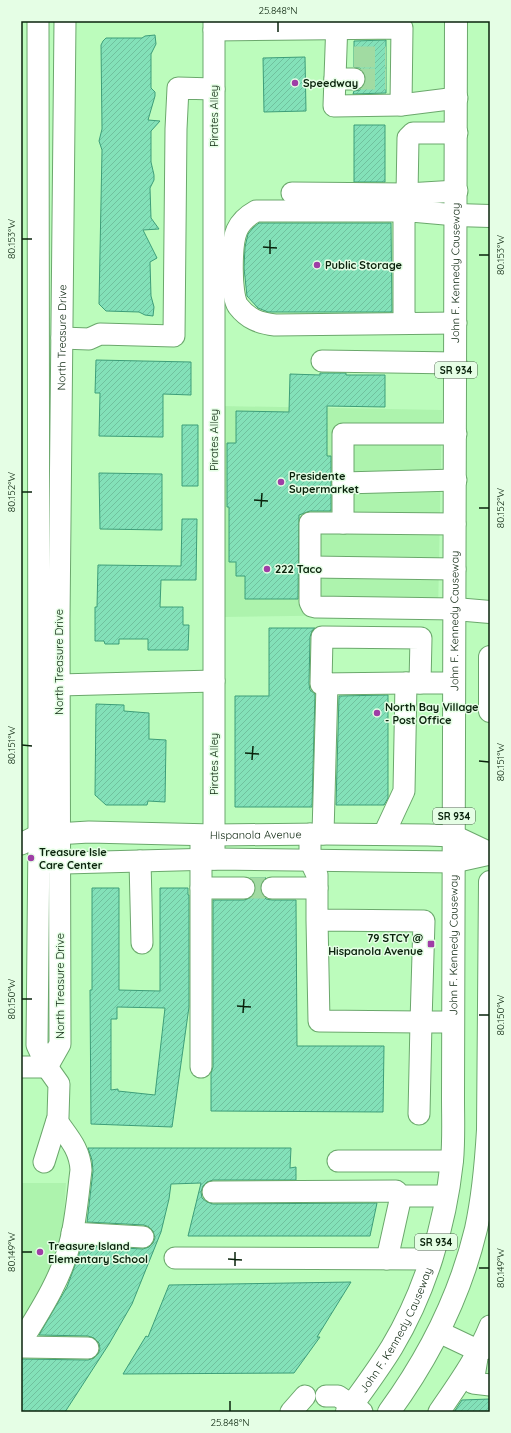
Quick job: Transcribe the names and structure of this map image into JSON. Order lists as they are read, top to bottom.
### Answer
{
  "streets": {
    "main road": ["John F. Kennedy Causeway", "SR 934"],
    "street": ["Pirates Alley", "North Treasure Drive", "Hispanola Avenue"]
  },
  "crossings": [
    ["Pirates Alley", "Hispanola Avenue"],
    ["John F. Kennedy Causeway", "Hispanola Avenue"],
    ["North Treasure Drive", "Hispanola Avenue"]
  ],
  "places": {
    "other": [
      "Speedway",
      "Public Storage",
      "Presidente Supermarket",
      "222 Taco",
      "North Bay Village - Post Office",
      "Treasure Isle Care Center",
      "Treasure Island Elementary School"
    ],
    "transit": ["79 STCY @ Hispanola Avenue"]
  },
  "coordinates": [
    "25.848°N",
    "80.153°W",
    "80.152°W",
    "80.151°W",
    "80.150°W",
    "80.149°W"
  ]
}
